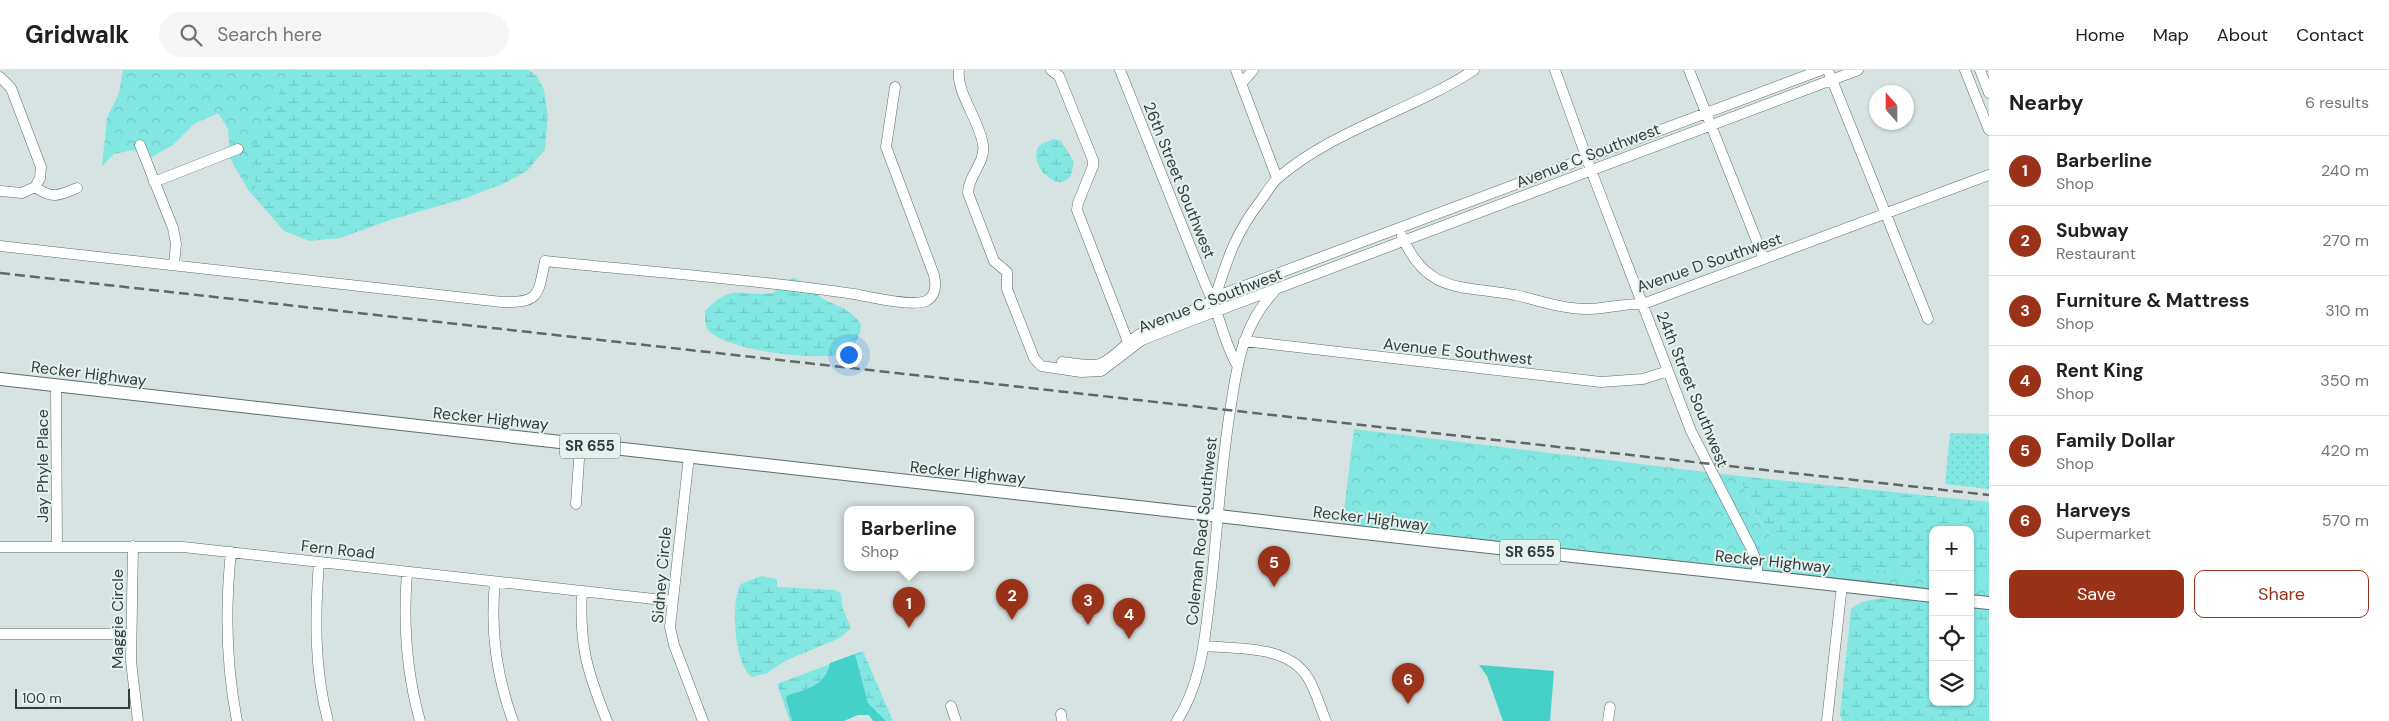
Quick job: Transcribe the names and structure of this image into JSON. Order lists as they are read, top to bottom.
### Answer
{
  "streets": {
    "main road": ["Recker Highway", "SR 655"],
    "street": [
      "Avenue C Southwest",
      "26th Street Southwest",
      "Avenue D Southwest",
      "Avenue E Southwest",
      "24th Street Southwest",
      "Jay Phyle Place",
      "Coleman Road Southwest",
      "Fern Road",
      "Sidney Circle",
      "Maggie Circle"
    ]
  },
  "crossings": [
    ["Avenue C Southwest", "26th Street Southwest"],
    ["Avenue C Southwest", "Avenue D Southwest"],
    ["Avenue C Southwest", "24th Street Southwest"],
    ["Avenue C Southwest", "Coleman Road Southwest"],
    ["Avenue D Southwest", "24th Street Southwest"],
    ["Avenue E Southwest", "24th Street Southwest"],
    ["Avenue E Southwest", "Coleman Road Southwest"],
    ["Recker Highway", "24th Street Southwest"],
    ["Recker Highway", "Jay Phyle Place"],
    ["Recker Highway", "Coleman Road Southwest"],
    ["Recker Highway", "Sidney Circle"],
    ["Jay Phyle Place", "Fern Road"],
    ["Fern Road", "Sidney Circle"],
    ["Fern Road", "Maggie Circle"]
  ],
  "scale_bar": "100 m",
  "north": "top",
  "page": {
    "header": "Gridwalk",
    "search": "Search here",
    "nav": [
      "Home",
      "Map",
      "About",
      "Contact"
    ],
    "heading": ["Nearby", "6 results"],
    "list": [
      {
        "mark": "1",
        "name": "Barberline",
        "note": "Shop",
        "value": "240 m"
      },
      {
        "mark": "2",
        "name": "Subway",
        "note": "Restaurant",
        "value": "270 m"
      },
      {
        "mark": "3",
        "name": "Furniture & Mattress",
        "note": "Shop",
        "value": "310 m"
      },
      {
        "mark": "4",
        "name": "Rent King",
        "note": "Shop",
        "value": "350 m"
      },
      {
        "mark": "5",
        "name": "Family Dollar",
        "note": "Shop",
        "value": "420 m"
      },
      {
        "mark": "6",
        "name": "Harveys",
        "note": "Supermarket",
        "value": "570 m"
      }
    ],
    "popup": ["Barberline", "Shop"],
    "map_buttons": ["+", "−"],
    "pins": [
      "5",
      "2",
      "3",
      "1",
      "4",
      "6"
    ],
    "buttons": ["Save", "Share"],
    "scale": "100 m"
  }
}
